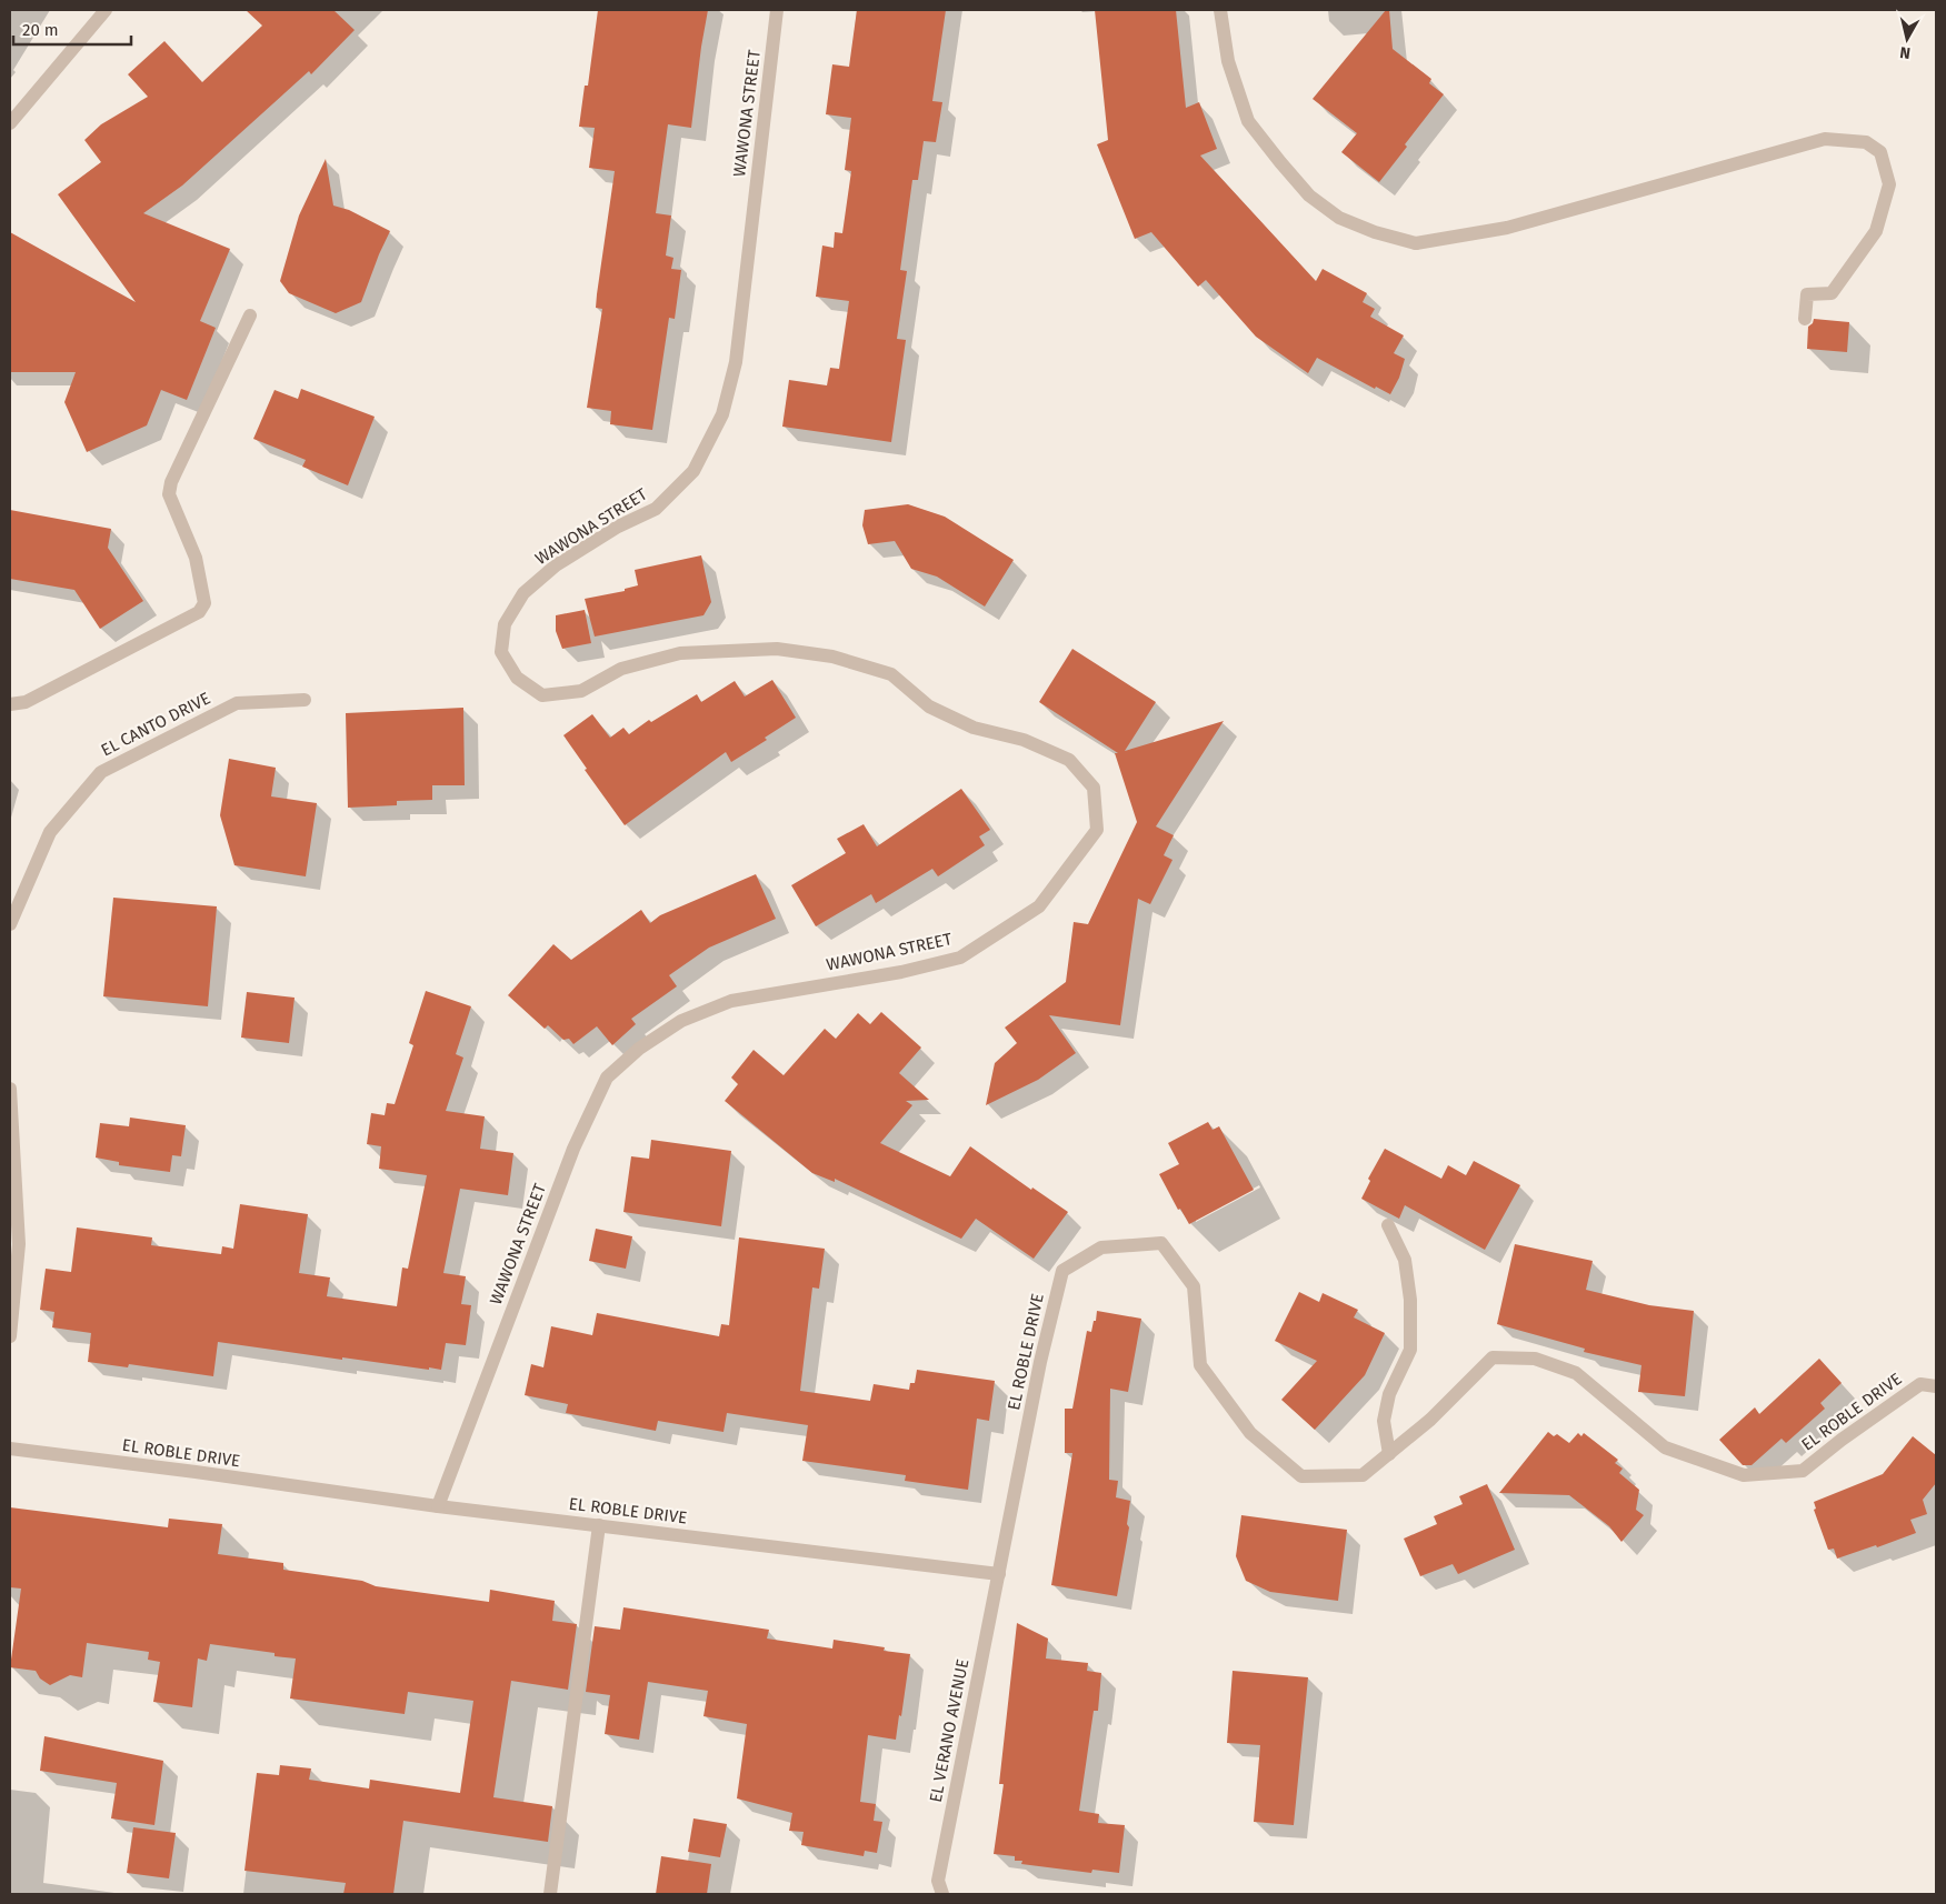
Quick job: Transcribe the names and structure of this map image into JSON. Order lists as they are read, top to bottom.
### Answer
{
  "streets": {
    "street": [
      "WAWONA STREET",
      "EL CANTO DRIVE",
      "EL ROBLE DRIVE",
      "EL VERANO AVENUE"
    ]
  },
  "crossings": [
    ["WAWONA STREET", "EL ROBLE DRIVE"],
    ["EL ROBLE DRIVE", "EL VERANO AVENUE"]
  ],
  "scale_bar": "20 m",
  "north": "bottom"
}
